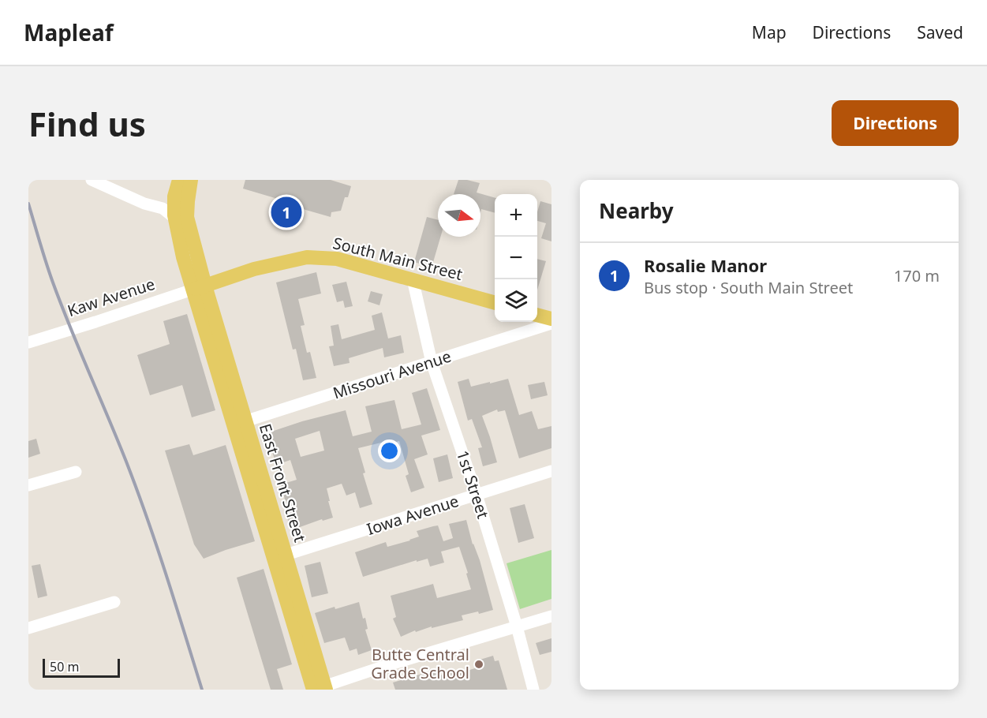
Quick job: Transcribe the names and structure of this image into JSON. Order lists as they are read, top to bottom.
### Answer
{
  "streets": {
    "main road": ["South Main Street", "East Front Street"],
    "street": [
      "Kaw Avenue",
      "Missouri Avenue",
      "1st Street",
      "Iowa Avenue"
    ]
  },
  "crossings": [
    ["South Main Street", "Kaw Avenue"],
    ["South Main Street", "East Front Street"],
    ["South Main Street", "1st Street"],
    ["Kaw Avenue", "East Front Street"],
    ["Missouri Avenue", "East Front Street"],
    ["Missouri Avenue", "1st Street"],
    ["East Front Street", "Iowa Avenue"],
    ["1st Street", "Iowa Avenue"]
  ],
  "places": ["Butte Central Grade School"],
  "scale_bar": "50 m",
  "north": "right",
  "page": {
    "header": "Mapleaf",
    "nav": ["Map", "Directions", "Saved"],
    "buttons": "Directions",
    "title": "Find us",
    "heading": "Nearby",
    "map_buttons": ["+", "−"],
    "pins": "1",
    "list": [
      {
        "mark": "1",
        "name": "Rosalie Manor",
        "note": "Bus stop · South Main Street",
        "value": "170 m"
      }
    ],
    "scale": "50 m"
  }
}
